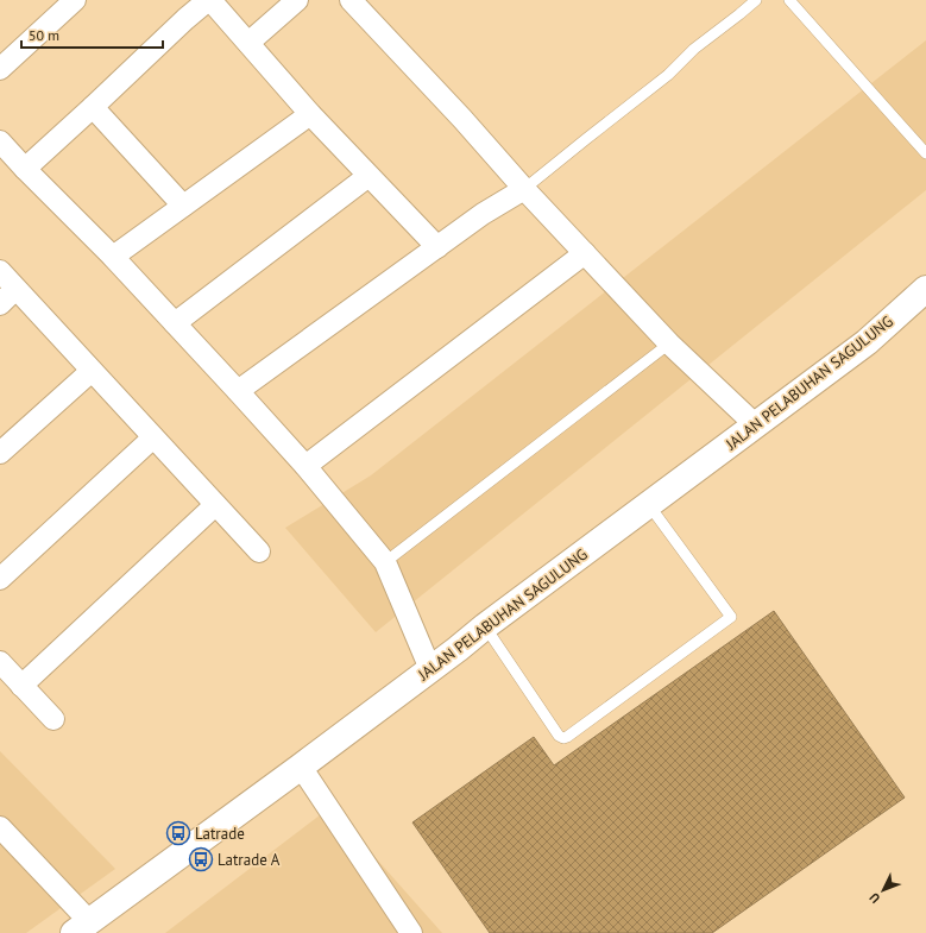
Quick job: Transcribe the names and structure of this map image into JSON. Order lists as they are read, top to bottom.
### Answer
{
  "streets": {
    "street": ["JALAN PELABUHAN SAGULUNG"]
  },
  "places": {
    "bus stop": ["Latrade", "Latrade A"]
  },
  "scale_bar": "50 m",
  "north": "bottom left"
}
